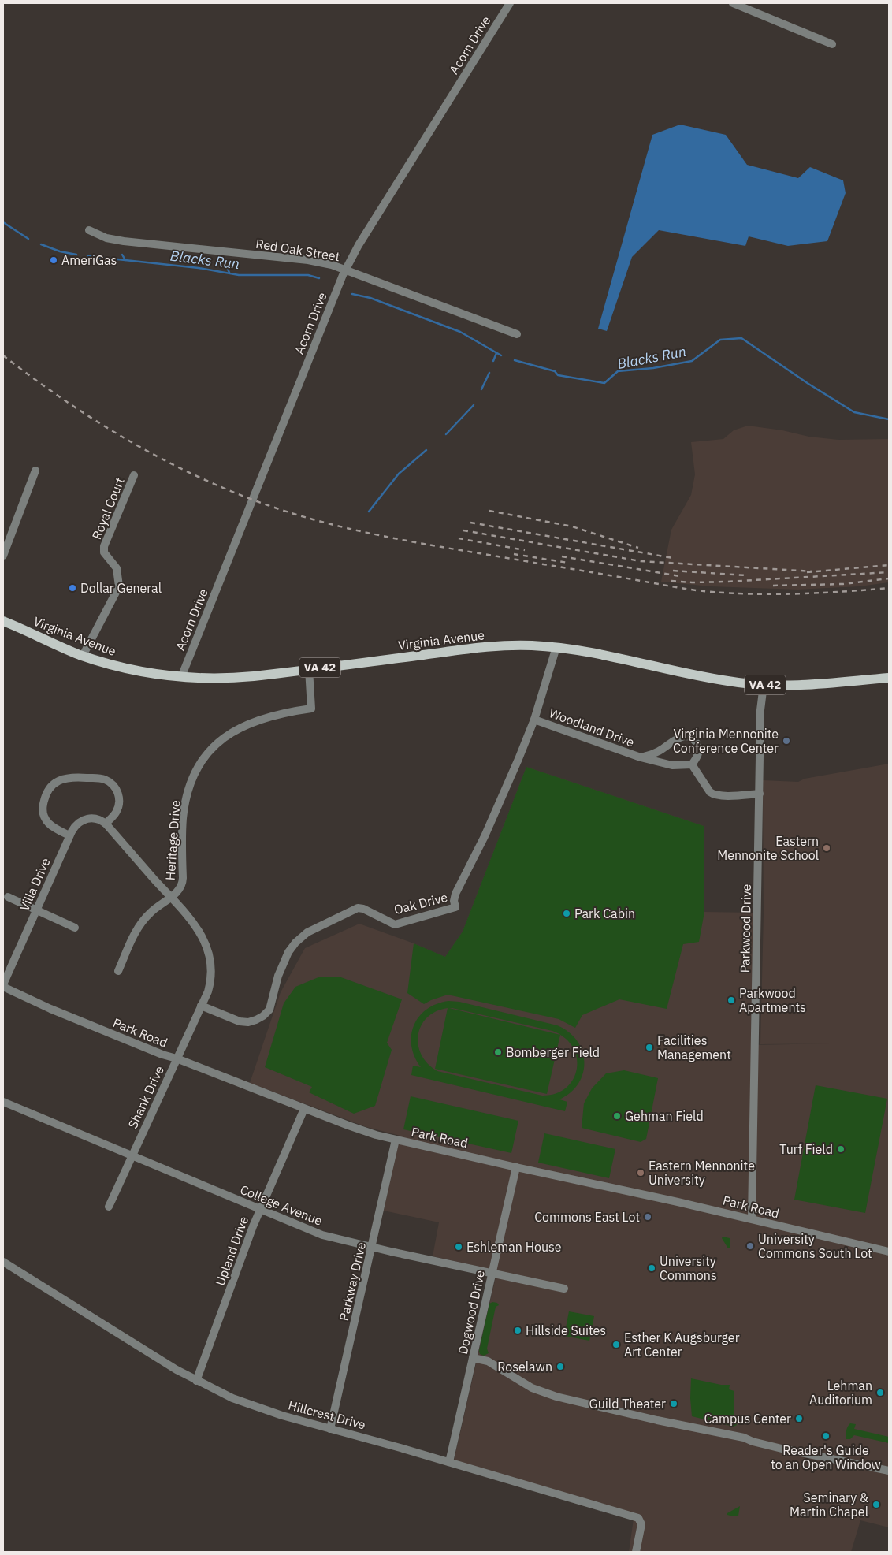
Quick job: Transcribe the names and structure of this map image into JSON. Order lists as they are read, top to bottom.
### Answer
{
  "streets": {
    "main road": ["Virginia Avenue", "VA 42"],
    "street": [
      "Acorn Drive",
      "Red Oak Street",
      "Royal Court",
      "Woodland Drive",
      "Heritage Drive",
      "Villa Drive",
      "Oak Drive",
      "Parkwood Drive",
      "Park Road",
      "Shank Drive",
      "College Avenue",
      "Upland Drive",
      "Parkway Drive",
      "Dogwood Drive",
      "Hillcrest Drive"
    ]
  },
  "crossings": [
    ["Acorn Drive", "Red Oak Street"],
    ["Acorn Drive", "Virginia Avenue"],
    ["Royal Court", "Virginia Avenue"],
    ["Virginia Avenue", "Heritage Drive"],
    ["Virginia Avenue", "Oak Drive"],
    ["Virginia Avenue", "Parkwood Drive"],
    ["Woodland Drive", "Oak Drive"],
    ["Heritage Drive", "Shank Drive"],
    ["Villa Drive", "Park Road"],
    ["Villa Drive", "Shank Drive"],
    ["Oak Drive", "Shank Drive"],
    ["Parkwood Drive", "Park Road"],
    ["Park Road", "Shank Drive"],
    ["Park Road", "Upland Drive"],
    ["Park Road", "Parkway Drive"],
    ["Park Road", "Dogwood Drive"],
    ["Shank Drive", "College Avenue"],
    ["College Avenue", "Upland Drive"],
    ["College Avenue", "Parkway Drive"],
    ["College Avenue", "Dogwood Drive"],
    ["Upland Drive", "Hillcrest Drive"],
    ["Parkway Drive", "Hillcrest Drive"],
    ["Dogwood Drive", "Hillcrest Drive"]
  ],
  "water": ["Blacks Run"],
  "places": [
    "AmeriGas",
    "Dollar General",
    "Virginia Mennonite Conference Center",
    "Eastern Mennonite School",
    "Park Cabin",
    "Parkwood Apartments",
    "Facilities Management",
    "Bomberger Field",
    "Gehman Field",
    "Turf Field",
    "Eastern Mennonite University",
    "Commons East Lot",
    "University Commons South Lot",
    "Eshleman House",
    "University Commons",
    "Hillside Suites",
    "Esther K Augsburger Art Center",
    "Roselawn",
    "Lehman Auditorium",
    "Guild Theater",
    "Campus Center",
    "Reader's Guide to an Open Window",
    "Seminary & Martin Chapel"
  ]
}
